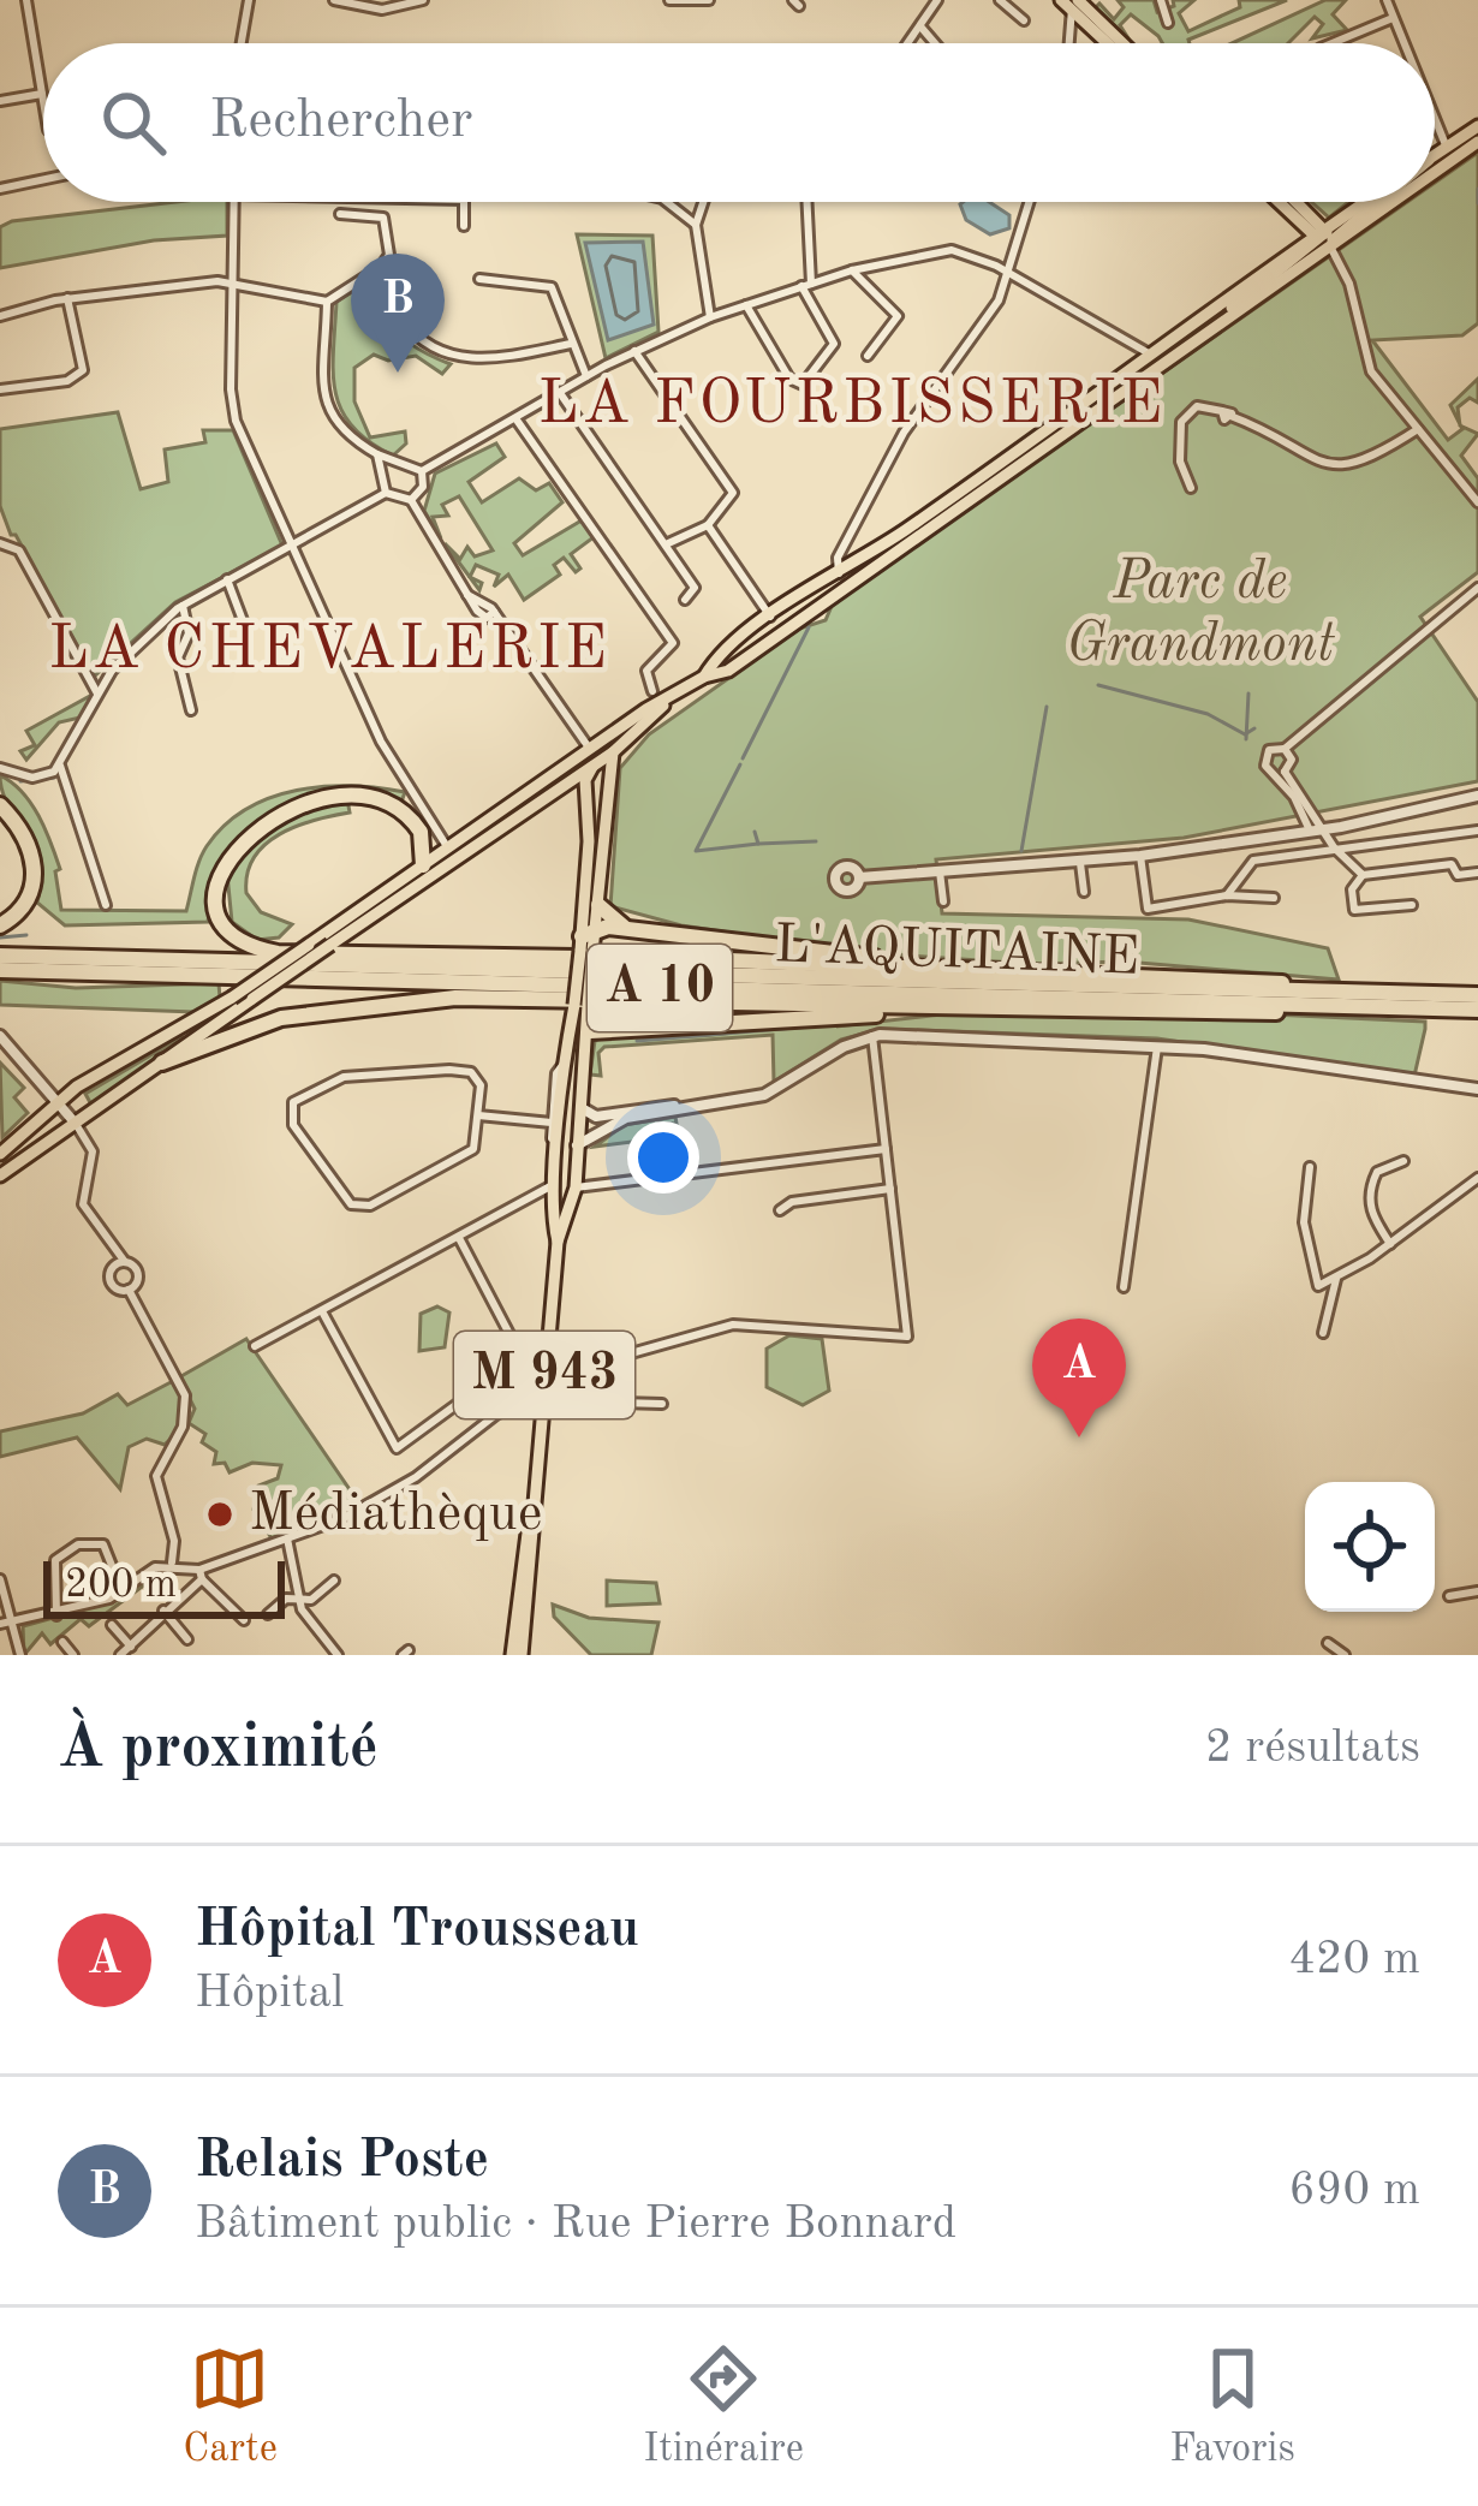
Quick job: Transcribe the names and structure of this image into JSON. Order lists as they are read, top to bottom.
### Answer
{
  "streets": {
    "highway": ["L'AQUITAINE", "A 10"],
    "main road": ["M 943"]
  },
  "districts": ["LA FOURBISSERIE", "LA CHEVALERIE"],
  "parks": ["Parc de Grandmont"],
  "places": ["Médiathèque"],
  "scale_bar": "200 m",
  "page": {
    "search": "Rechercher",
    "pins": ["B", "A"],
    "scale": "200 m",
    "heading": ["À proximité", "2 résultats"],
    "list": [
      {
        "mark": "A",
        "name": "Hôpital Trousseau",
        "note": "Hôpital",
        "value": "420 m"
      },
      {
        "mark": "B",
        "name": "Relais Poste",
        "note": "Bâtiment public · Rue Pierre Bonnard",
        "value": "690 m"
      }
    ],
    "nav": ["Carte", "Itinéraire", "Favoris"]
  }
}
